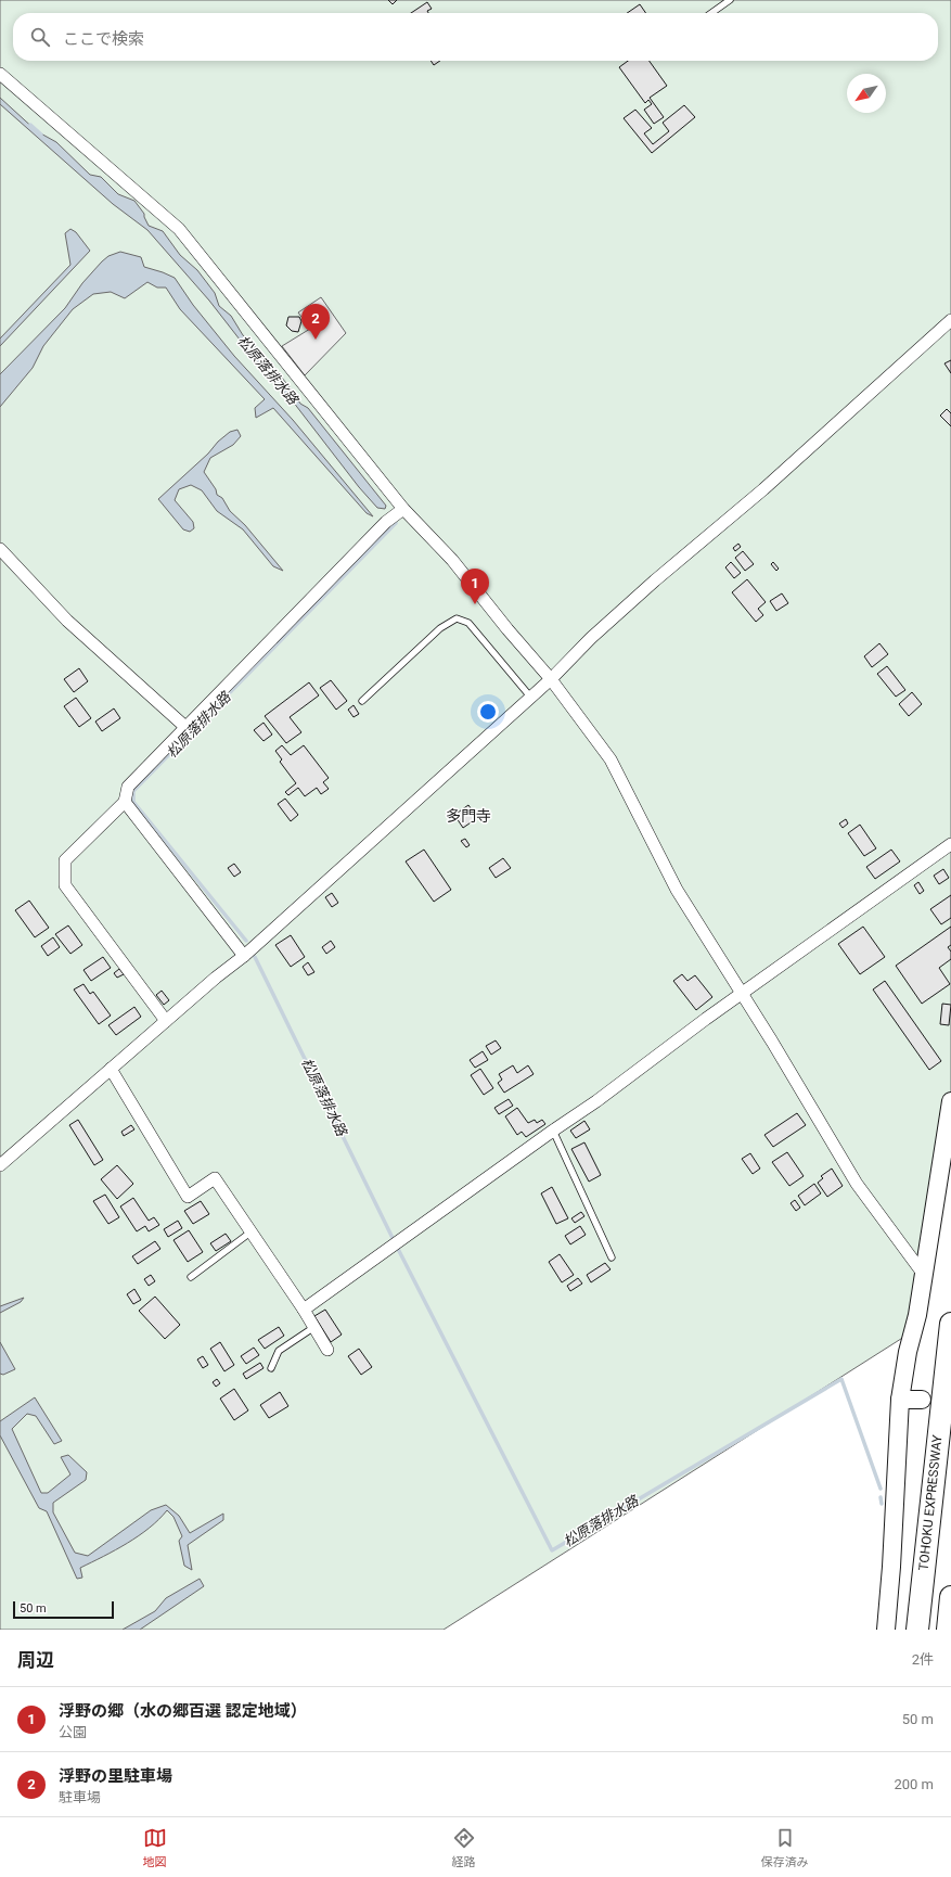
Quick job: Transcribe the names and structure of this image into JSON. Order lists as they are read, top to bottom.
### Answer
{
  "streets": {
    "highway": ["TOHOKU EXPRESSWAY"]
  },
  "districts": ["多門寺"],
  "water": ["松原落排水路"],
  "scale_bar": "50 m",
  "north": "bottom left",
  "page": {
    "search": "ここで検索",
    "pins": ["2", "1"],
    "scale": "50 m",
    "heading": ["周辺", "2件"],
    "list": [
      {
        "mark": "1",
        "name": "浮野の郷（水の郷百選 認定地域）",
        "note": "公園",
        "value": "50 m"
      },
      {
        "mark": "2",
        "name": "浮野の里駐車場",
        "note": "駐車場",
        "value": "200 m"
      }
    ],
    "nav": ["地図", "経路", "保存済み"]
  }
}
